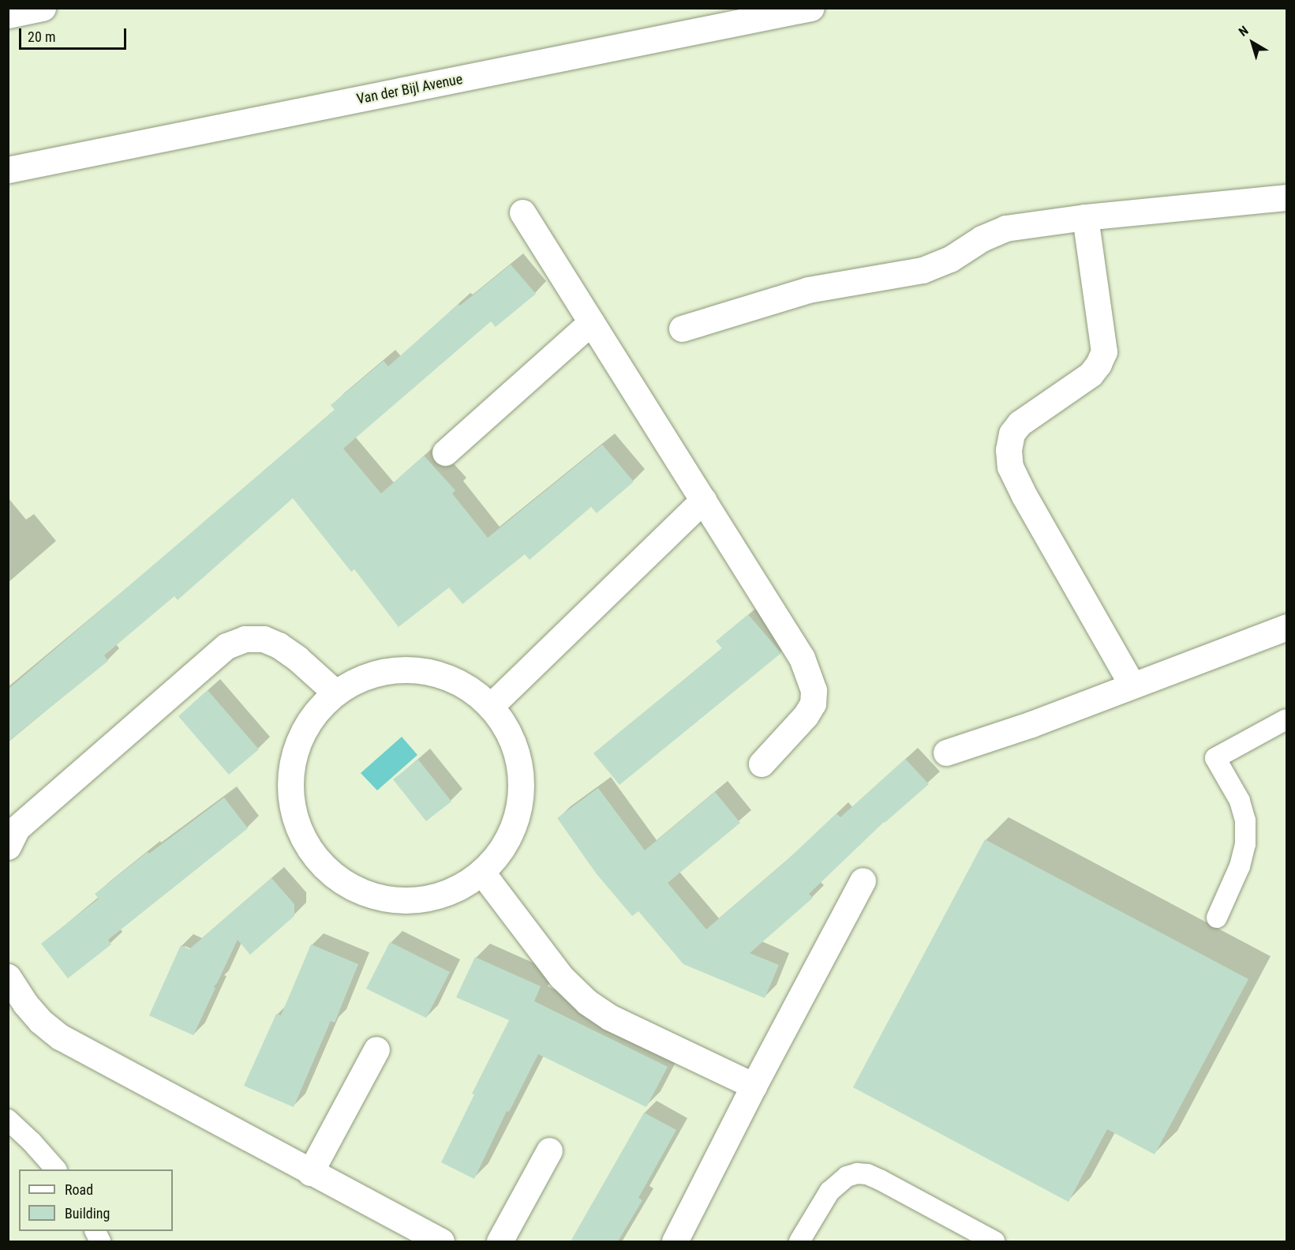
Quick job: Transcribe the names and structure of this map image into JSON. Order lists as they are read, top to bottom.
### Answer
{
  "streets": {
    "street": ["Van der Bijl Avenue"]
  },
  "legend": ["Road", "Building"],
  "scale_bar": "20 m",
  "north": "top left"
}
